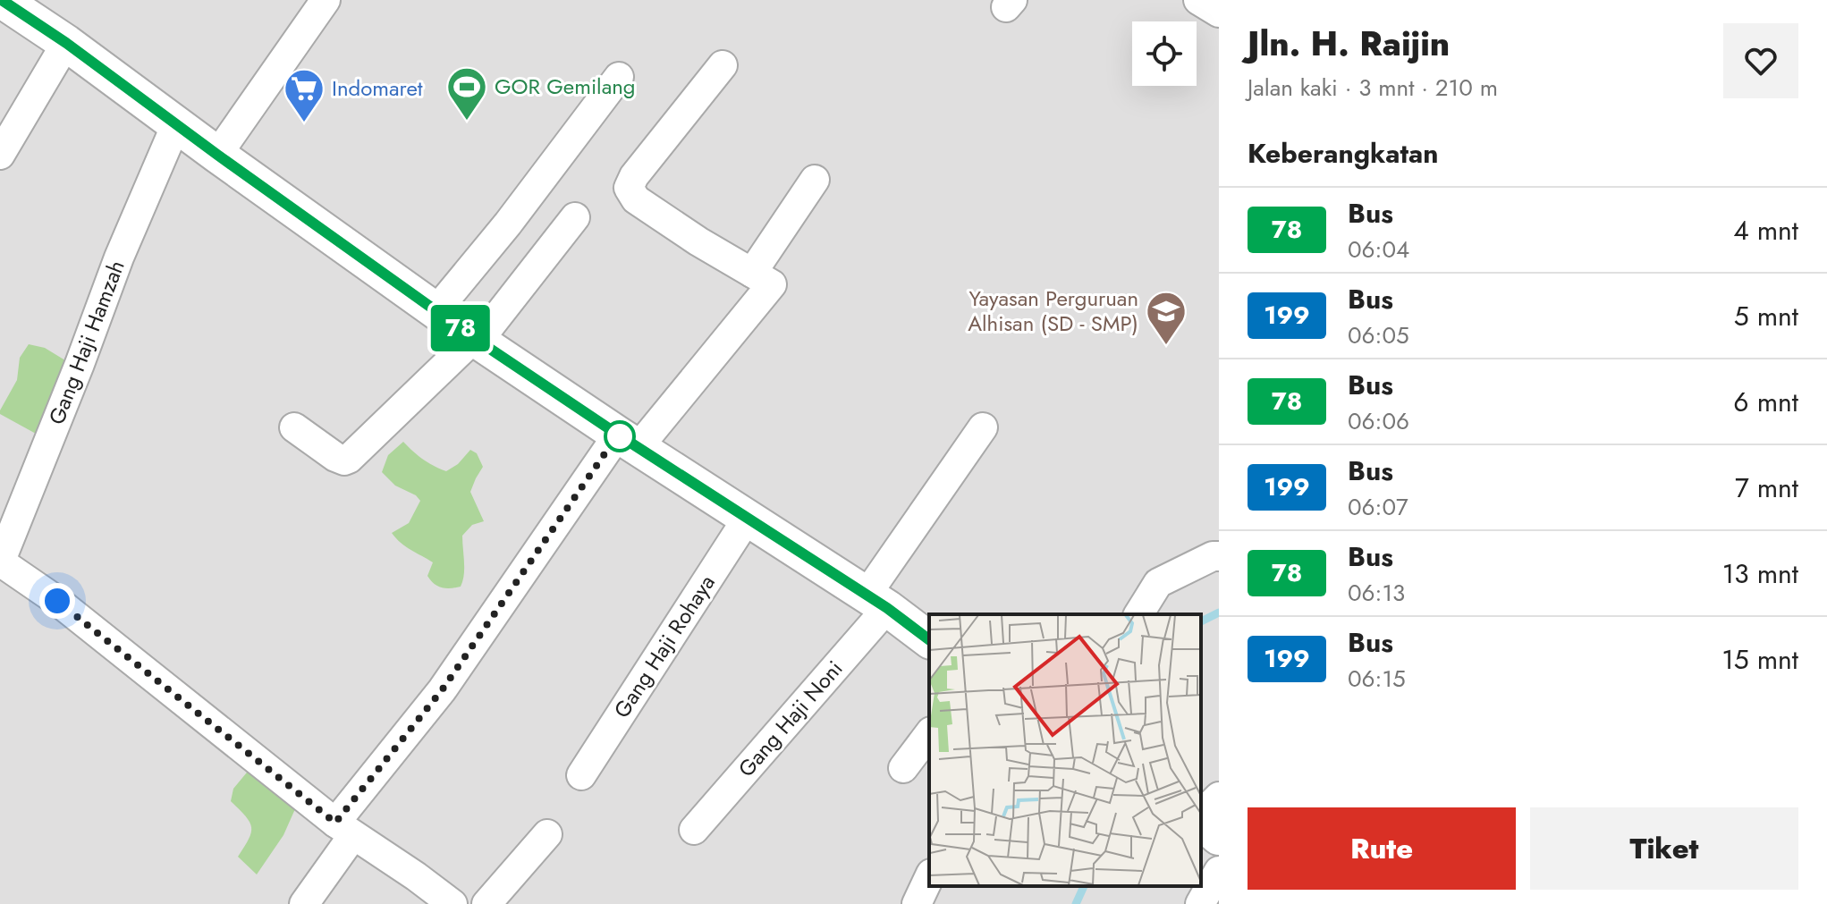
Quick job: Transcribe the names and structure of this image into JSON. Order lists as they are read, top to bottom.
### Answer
{
  "streets": {
    "street": ["Gang Haji Hamzah", "Gang Haji Rohaya", "Gang Haji Noni"]
  },
  "places": {
    "sports": ["GOR Gemilang"],
    "supermarket": ["Indomaret"],
    "school or university": ["Yayasan Perguruan Alhisan (SD - SMP)"]
  },
  "lines": ["bus line 78"],
  "page": {
    "on_map": "78",
    "heading": [
      ["Jln. H. Raijin", "Jalan kaki · 3 mnt · 210 m"],
      "Keberangkatan"
    ],
    "list": [
      {
        "mark": "78",
        "name": "Bus",
        "note": "06:04",
        "value": "4 mnt"
      },
      {
        "mark": "199",
        "name": "Bus",
        "note": "06:05",
        "value": "5 mnt"
      },
      {
        "mark": "78",
        "name": "Bus",
        "note": "06:06",
        "value": "6 mnt"
      },
      {
        "mark": "199",
        "name": "Bus",
        "note": "06:07",
        "value": "7 mnt"
      },
      {
        "mark": "78",
        "name": "Bus",
        "note": "06:13",
        "value": "13 mnt"
      },
      {
        "mark": "199",
        "name": "Bus",
        "note": "06:15",
        "value": "15 mnt"
      }
    ],
    "buttons": ["Rute", "Tiket"]
  }
}
